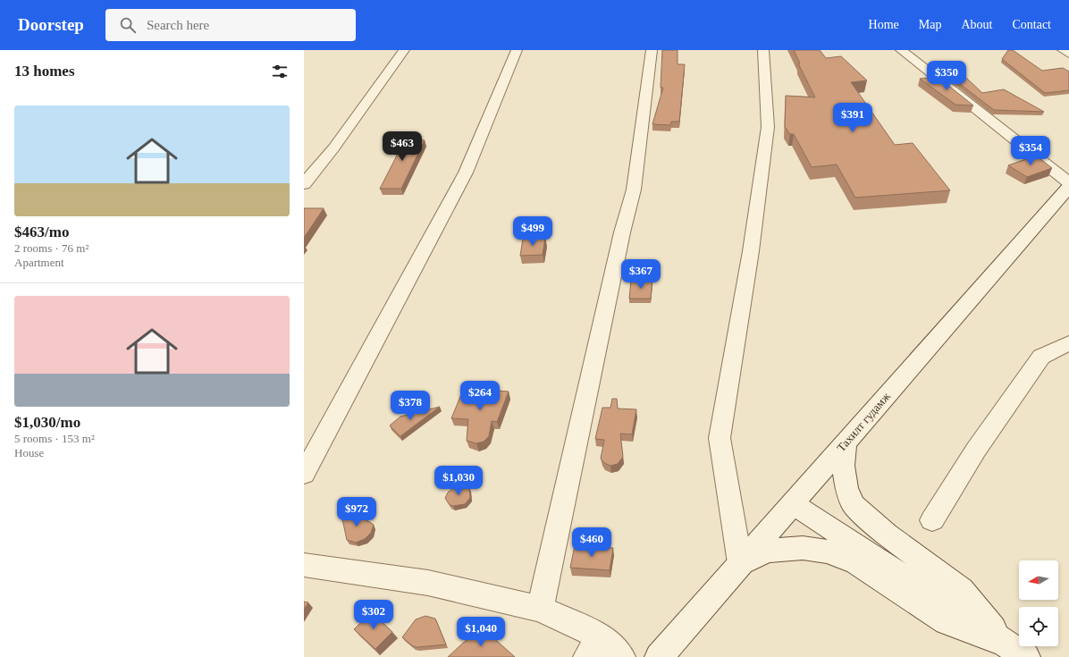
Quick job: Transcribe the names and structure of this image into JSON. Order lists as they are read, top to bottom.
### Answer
{
  "streets": {
    "street": ["Тахилт гудамж"]
  },
  "north": "left",
  "page": {
    "header": "Doorstep",
    "search": "Search here",
    "nav": [
      "Home",
      "Map",
      "About",
      "Contact"
    ],
    "heading": "13 homes",
    "price": [
      "$350",
      "$391",
      "$463",
      "$354",
      "$499",
      "$367",
      "$264",
      "$378",
      "$1,030",
      "$972",
      "$460",
      "$302",
      "$1,040"
    ],
    "list": [
      {
        "name": "$463/mo",
        "note": "2 rooms · 76 m² · Apartment"
      },
      {
        "name": "$1,030/mo",
        "note": "5 rooms · 153 m² · House"
      }
    ]
  }
}
